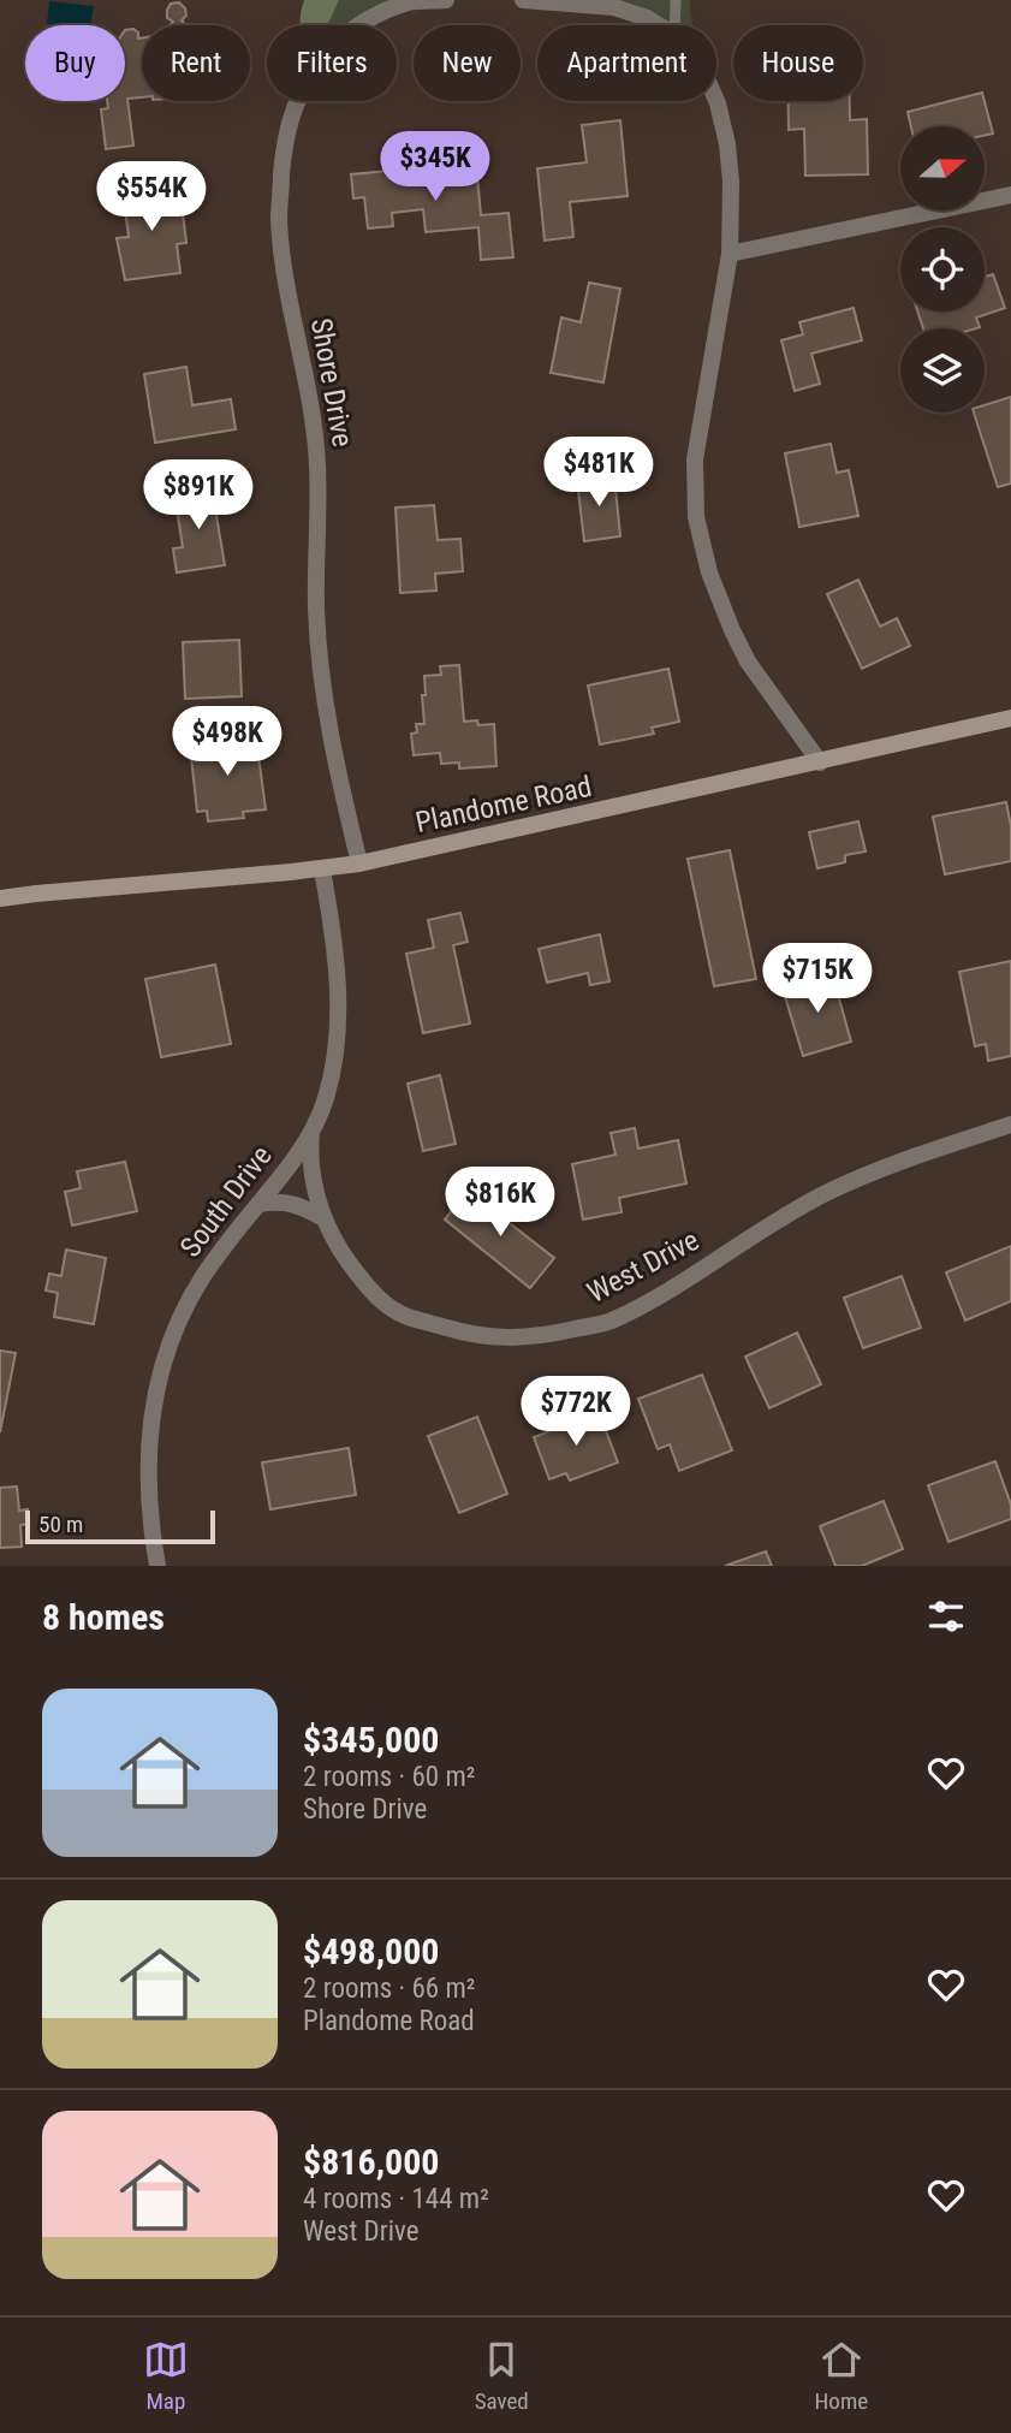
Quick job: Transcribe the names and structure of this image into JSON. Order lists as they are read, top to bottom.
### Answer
{
  "streets": {
    "main road": ["Plandome Road"],
    "street": ["Shore Drive", "South Drive", "West Drive"]
  },
  "crossings": [
    ["Shore Drive", "Plandome Road"],
    ["Plandome Road", "South Drive"],
    ["South Drive", "West Drive"]
  ],
  "scale_bar": "50 m",
  "north": "right",
  "page": {
    "chip": [
      "Buy",
      "Rent",
      "Filters",
      "New",
      "Apartment",
      "House"
    ],
    "price": [
      "$345K",
      "$554K",
      "$481K",
      "$891K",
      "$498K",
      "$715K",
      "$816K",
      "$772K"
    ],
    "scale": "50 m",
    "heading": "8 homes",
    "list": [
      {
        "name": "$345,000",
        "note": "2 rooms · 60 m² · Shore Drive"
      },
      {
        "name": "$498,000",
        "note": "2 rooms · 66 m² · Plandome Road"
      },
      {
        "name": "$816,000",
        "note": "4 rooms · 144 m² · West Drive"
      }
    ],
    "tabs": ["Map", "Saved", "Home"]
  }
}
